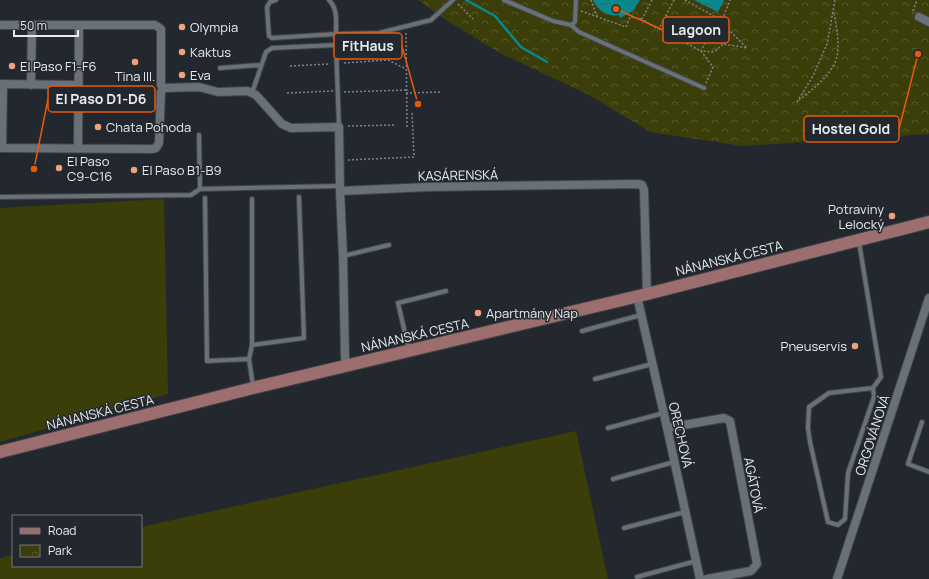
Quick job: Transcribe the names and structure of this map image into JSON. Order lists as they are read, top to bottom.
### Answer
{
  "streets": {
    "main road": ["NÁNANSKÁ CESTA"],
    "street": [
      "KASÁRENSKÁ",
      "ORECHOVÁ",
      "ORGOVÁNOVÁ",
      "AGÁTOVÁ"
    ]
  },
  "crossings": [
    ["KASÁRENSKÁ", "NÁNANSKÁ CESTA"],
    ["KASÁRENSKÁ", "ORECHOVÁ"],
    ["NÁNANSKÁ CESTA", "ORECHOVÁ"],
    ["ORECHOVÁ", "AGÁTOVÁ"]
  ],
  "places": [
    "Lagoon",
    "Olympia",
    "Kaktus",
    "Hostel Gold",
    "Tina III.",
    "El Paso F1-F6",
    "Eva",
    "FitHaus",
    "Chata Pohoda",
    "El Paso C9-C16",
    "El Paso D1-D6",
    "El Paso B1-B9",
    "Potraviny Lelocký",
    "Apartmány Nap",
    "Pneuservis"
  ],
  "legend": ["Road", "Park"],
  "scale_bar": "50 m"
}
